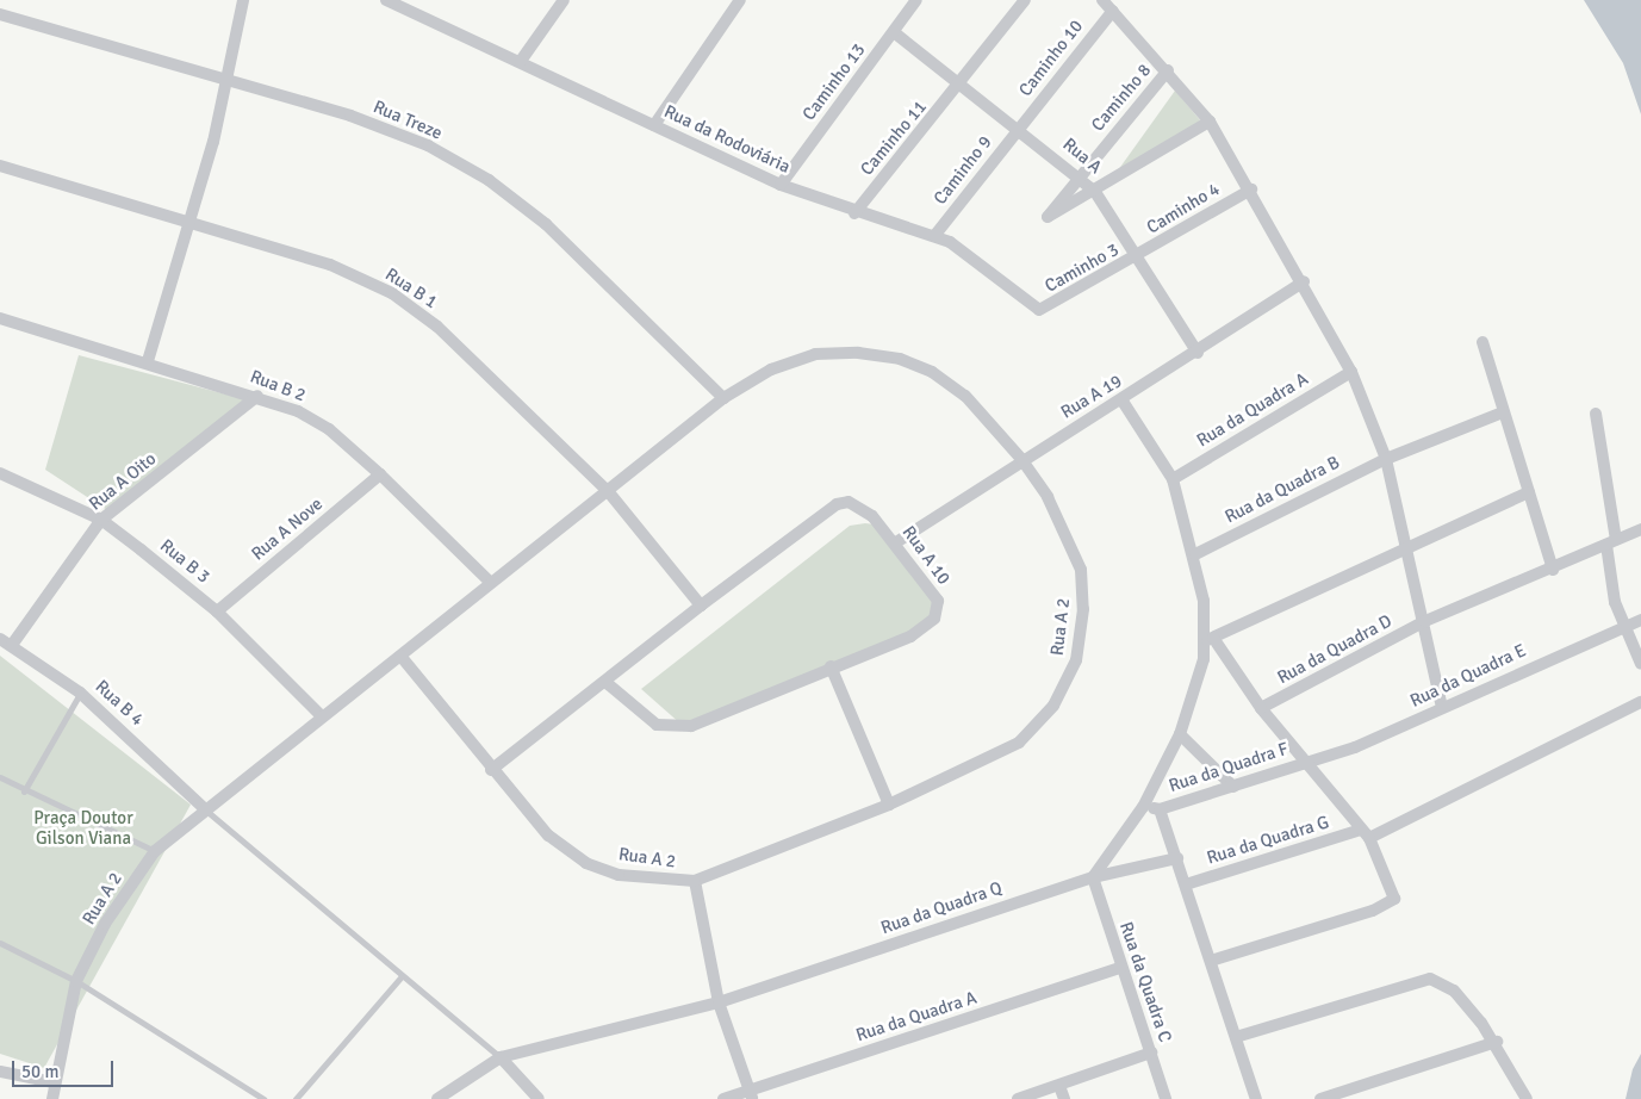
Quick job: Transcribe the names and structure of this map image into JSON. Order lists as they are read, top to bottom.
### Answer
{
  "streets": {
    "street": [
      "Caminho 10",
      "Caminho 13",
      "Caminho 8",
      "Rua Treze",
      "Caminho 11",
      "Rua da Rodoviária",
      "Rua A",
      "Caminho 9",
      "Caminho 4",
      "Caminho 3",
      "Rua B 1",
      "Rua B 2",
      "Rua A 19",
      "Rua da Quadra A",
      "Rua A Oito",
      "Rua da Quadra B",
      "Rua A Nove",
      "Rua A 10",
      "Rua B 3",
      "Rua A 2",
      "Rua da Quadra D",
      "Rua da Quadra E",
      "Rua B 4",
      "Rua da Quadra F",
      "Rua da Quadra G",
      "Rua da Quadra Q",
      "Rua da Quadra C"
    ]
  },
  "crossings": [
    ["Caminho 10", "Rua A"],
    ["Caminho 10", "Caminho 9"],
    ["Caminho 13", "Rua da Rodoviária"],
    ["Caminho 13", "Rua A"],
    ["Caminho 8", "Rua A"],
    ["Rua Treze", "Rua A 2"],
    ["Caminho 11", "Rua da Rodoviária"],
    ["Caminho 11", "Rua A"],
    ["Rua da Rodoviária", "Caminho 9"],
    ["Rua da Rodoviária", "Caminho 3"],
    ["Rua A", "Caminho 9"],
    ["Rua A", "Caminho 4"],
    ["Rua A", "Caminho 3"],
    ["Rua A", "Rua A 19"],
    ["Caminho 4", "Caminho 3"],
    ["Rua B 1", "Rua A 10"],
    ["Rua B 1", "Rua A 2"],
    ["Rua B 2", "Rua A Oito"],
    ["Rua B 2", "Rua A Nove"],
    ["Rua B 2", "Rua A 2"],
    ["Rua A 19", "Rua A 10"],
    ["Rua A 19", "Rua A 2"],
    ["Rua da Quadra A", "Rua da Quadra C"],
    ["Rua A Oito", "Rua B 3"],
    ["Rua A Oito", "Rua B 4"],
    ["Rua A Nove", "Rua B 3"],
    ["Rua A 10", "Rua A 2"],
    ["Rua B 3", "Rua A 2"],
    ["Rua A 2", "Rua B 4"],
    ["Rua da Quadra E", "Rua da Quadra F"],
    ["Rua da Quadra Q", "Rua da Quadra C"]
  ],
  "parks": ["Praça Doutor Gilson Viana"],
  "scale_bar": "50 m"
}
